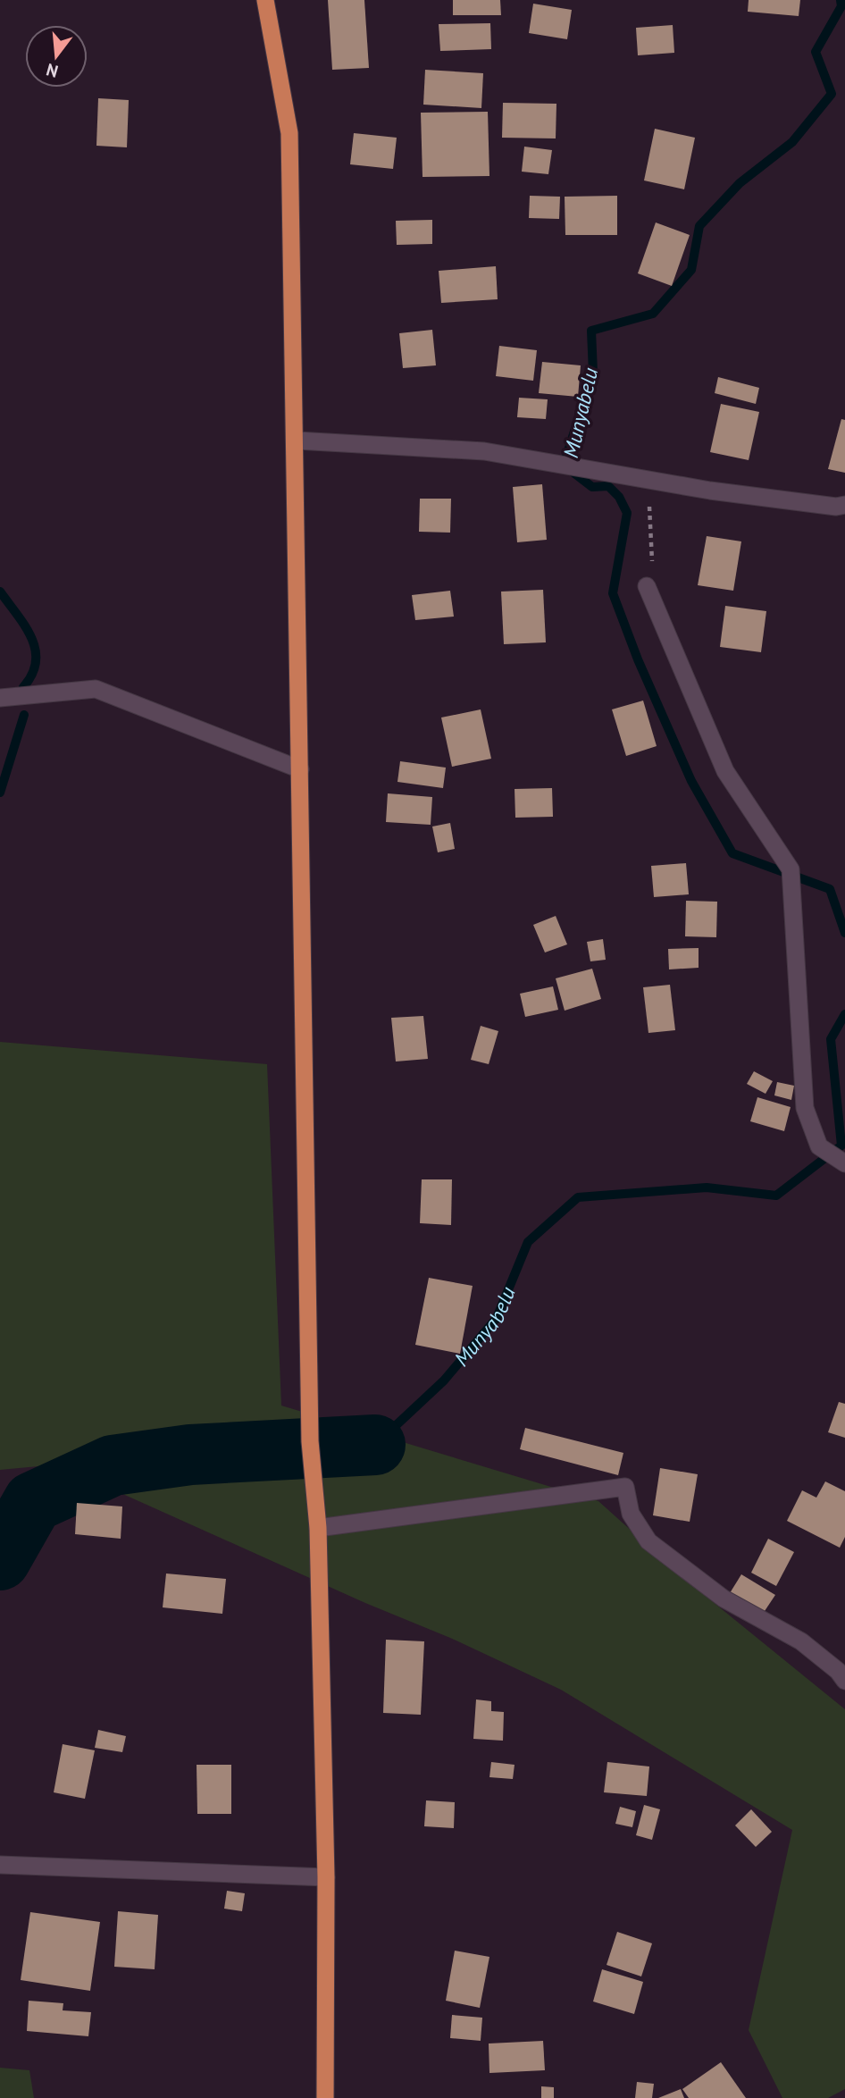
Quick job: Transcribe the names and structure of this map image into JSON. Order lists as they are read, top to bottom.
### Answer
{
  "water": ["Munyabelu"],
  "north": "bottom"
}
